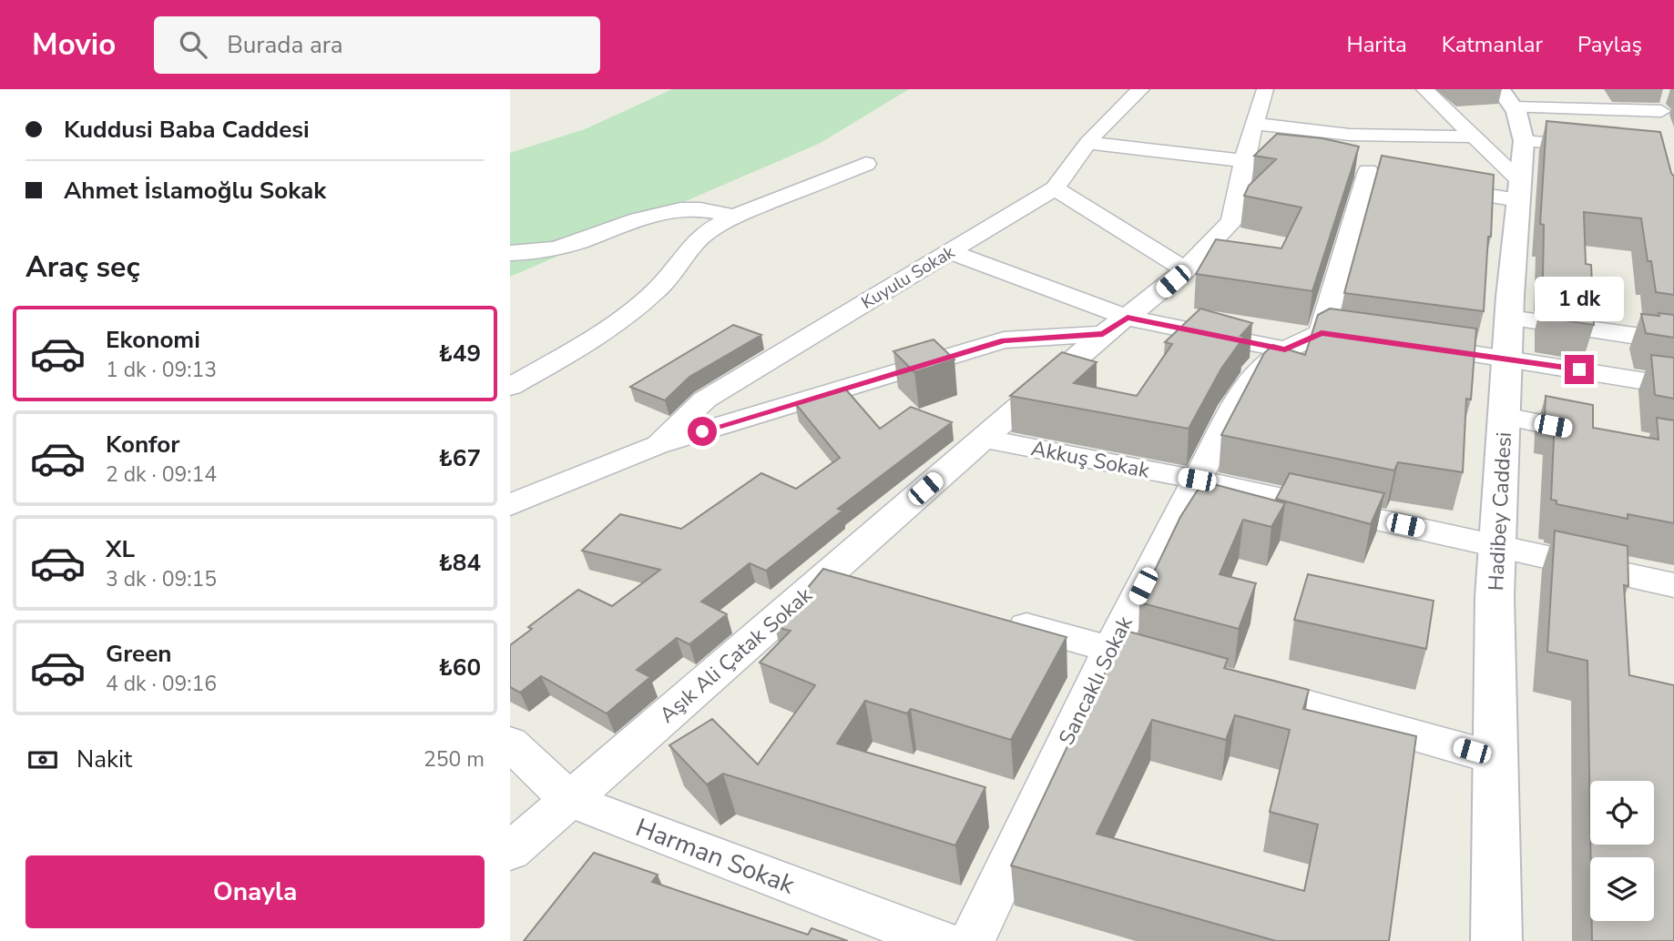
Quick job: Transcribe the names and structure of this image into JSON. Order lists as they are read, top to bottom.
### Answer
{
  "streets": {
    "main road": ["Hadibey Caddesi"],
    "street": [
      "Kuyulu Sokak",
      "Akkuş Sokak",
      "Aşık Ali Çatak Sokak",
      "Sancaklı Sokak",
      "Harman Sokak"
    ]
  },
  "crossings": [
    ["Akkuş Sokak", "Hadibey Caddesi"],
    ["Akkuş Sokak", "Aşık Ali Çatak Sokak"],
    ["Akkuş Sokak", "Sancaklı Sokak"],
    ["Aşık Ali Çatak Sokak", "Harman Sokak"]
  ],
  "page": {
    "header": "Movio",
    "search": "Burada ara",
    "nav": ["Harita", "Katmanlar", "Paylaş"],
    "banner": ["Kuddusi Baba Caddesi", "Ahmet İslamoğlu Sokak"],
    "heading": "Araç seç",
    "bubble": "1 dk",
    "list": [
      {
        "name": "Ekonomi",
        "note": "1 dk · 09:13",
        "value": "₺49"
      },
      {
        "name": "Konfor",
        "note": "2 dk · 09:14",
        "value": "₺67"
      },
      {
        "name": "XL",
        "note": "3 dk · 09:15",
        "value": "₺84"
      },
      {
        "name": "Green",
        "note": "4 dk · 09:16",
        "value": "₺60"
      }
    ],
    "pay": ["Nakit", "250 m"],
    "buttons": "Onayla"
  }
}
